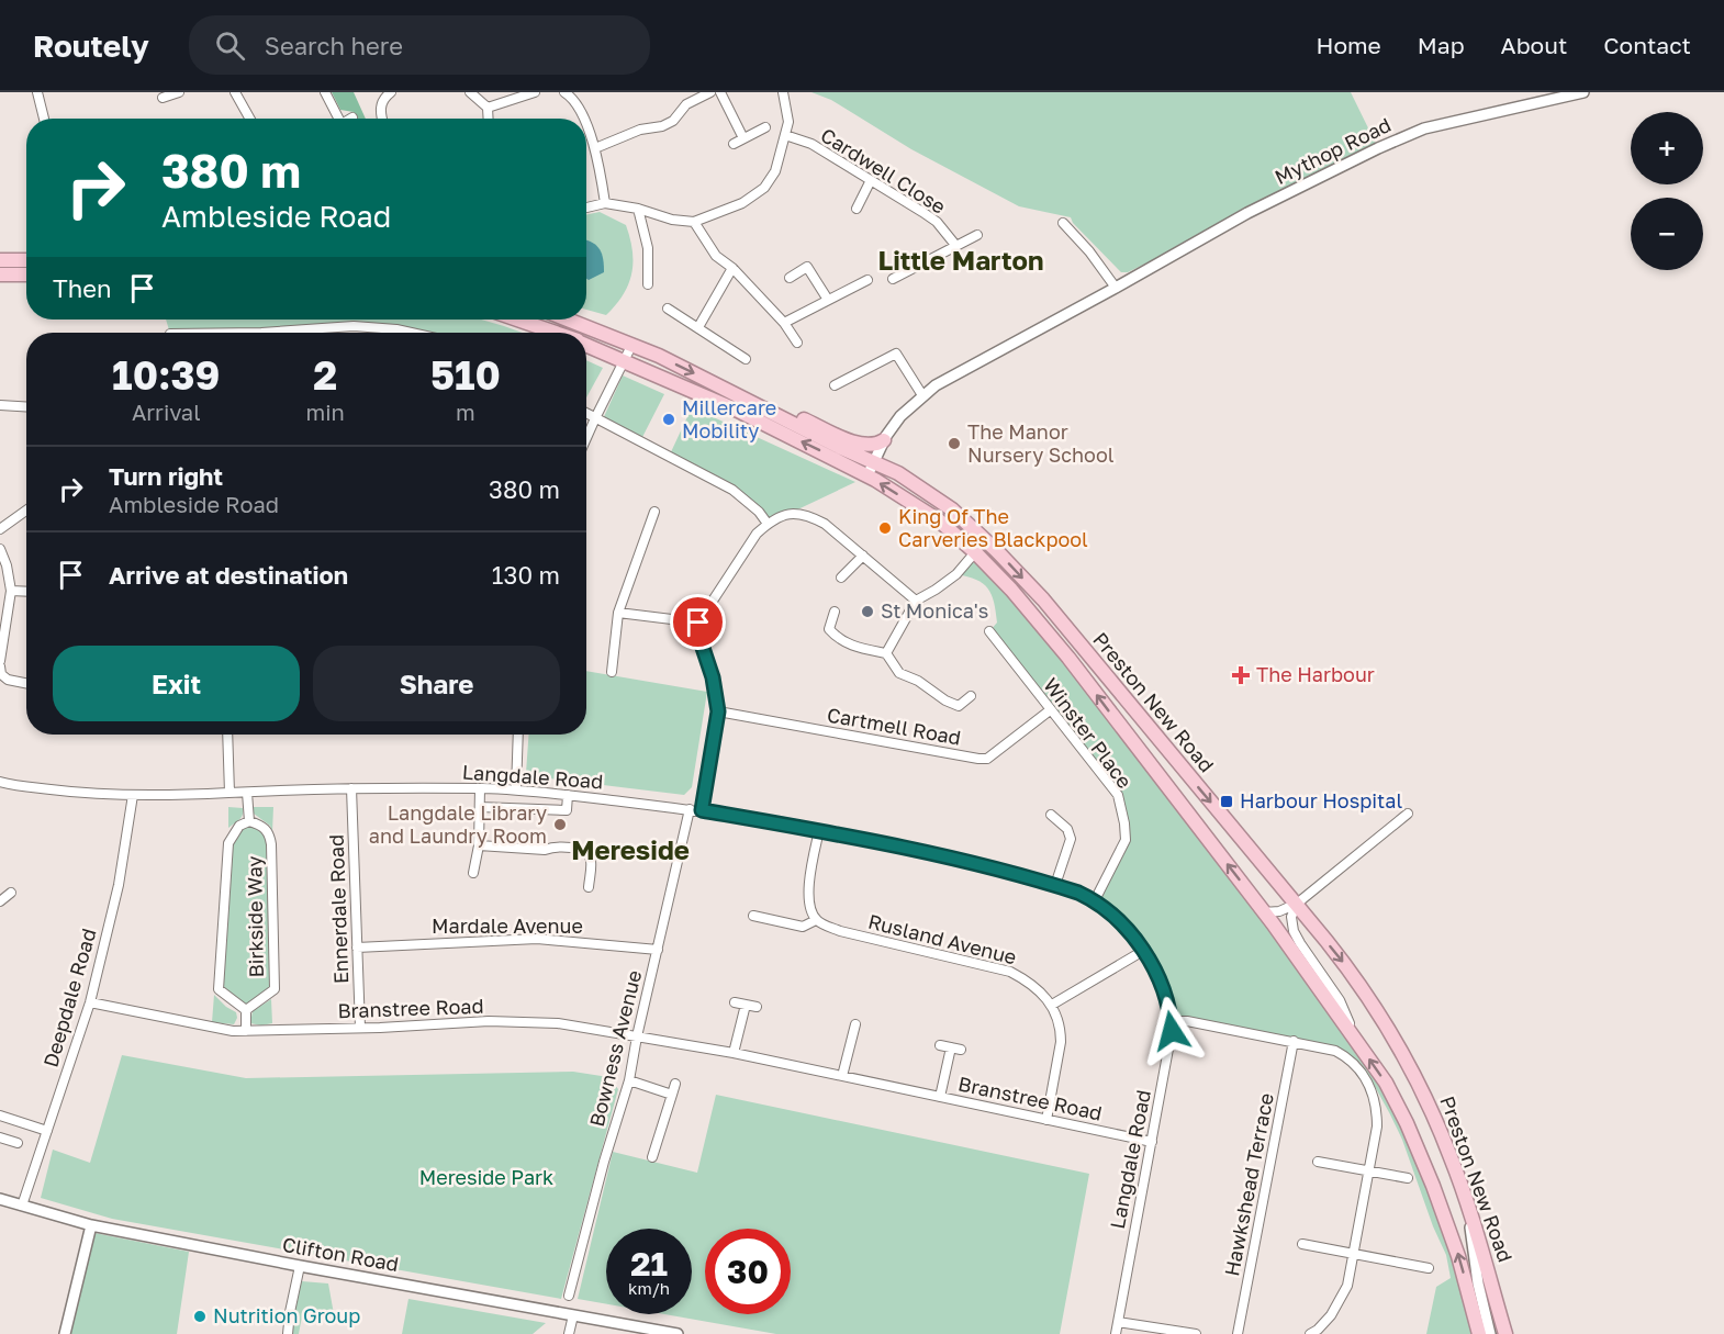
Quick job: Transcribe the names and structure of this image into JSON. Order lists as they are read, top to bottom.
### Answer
{
  "streets": {
    "highway": ["Preston New Road"],
    "street": [
      "Mythop Road",
      "Cardwell Close",
      "Cartmell Road",
      "Winster Place",
      "Langdale Road",
      "Ennerdale Road",
      "Birkside Way",
      "Mardale Avenue",
      "Rusland Avenue",
      "Deepdale Road",
      "Branstree Road",
      "Bowness Avenue",
      "Hawkshead Terrace",
      "Clifton Road"
    ]
  },
  "crossings": [
    ["Mythop Road", "Preston New Road"],
    ["Cartmell Road", "Winster Place"],
    ["Winster Place", "Langdale Road"],
    ["Langdale Road", "Ennerdale Road"],
    ["Langdale Road", "Deepdale Road"],
    ["Langdale Road", "Branstree Road"],
    ["Langdale Road", "Bowness Avenue"],
    ["Ennerdale Road", "Mardale Avenue"],
    ["Ennerdale Road", "Branstree Road"],
    ["Mardale Avenue", "Bowness Avenue"],
    ["Rusland Avenue", "Branstree Road"],
    ["Deepdale Road", "Branstree Road"],
    ["Deepdale Road", "Clifton Road"],
    ["Branstree Road", "Bowness Avenue"]
  ],
  "districts": ["Little Marton", "Mereside"],
  "parks": ["Mereside Park"],
  "places": {
    "other": [
      "Millercare Mobility",
      "The Manor Nursery School",
      "King Of The Carveries Blackpool",
      "St Monica's",
      "Langdale Library and Laundry Room",
      "Nutrition Group"
    ],
    "health": ["The Harbour"],
    "transit": ["Harbour Hospital"]
  },
  "page": {
    "header": "Routely",
    "search": "Search here",
    "nav": [
      "Home",
      "Map",
      "About",
      "Contact"
    ],
    "map_buttons": ["+", "−"],
    "turn": ["380 m", "Ambleside Road"],
    "then": "Then",
    "eta": [
      "10:39",
      "Arrival",
      "2",
      "min",
      "510",
      "m"
    ],
    "list": [
      {
        "name": "Turn right",
        "note": "Ambleside Road",
        "value": "380 m"
      },
      {
        "name": "Arrive at destination",
        "value": "130 m"
      }
    ],
    "buttons": ["Exit", "Share"],
    "speed": "21 km/h",
    "limit": "30"
  }
}
